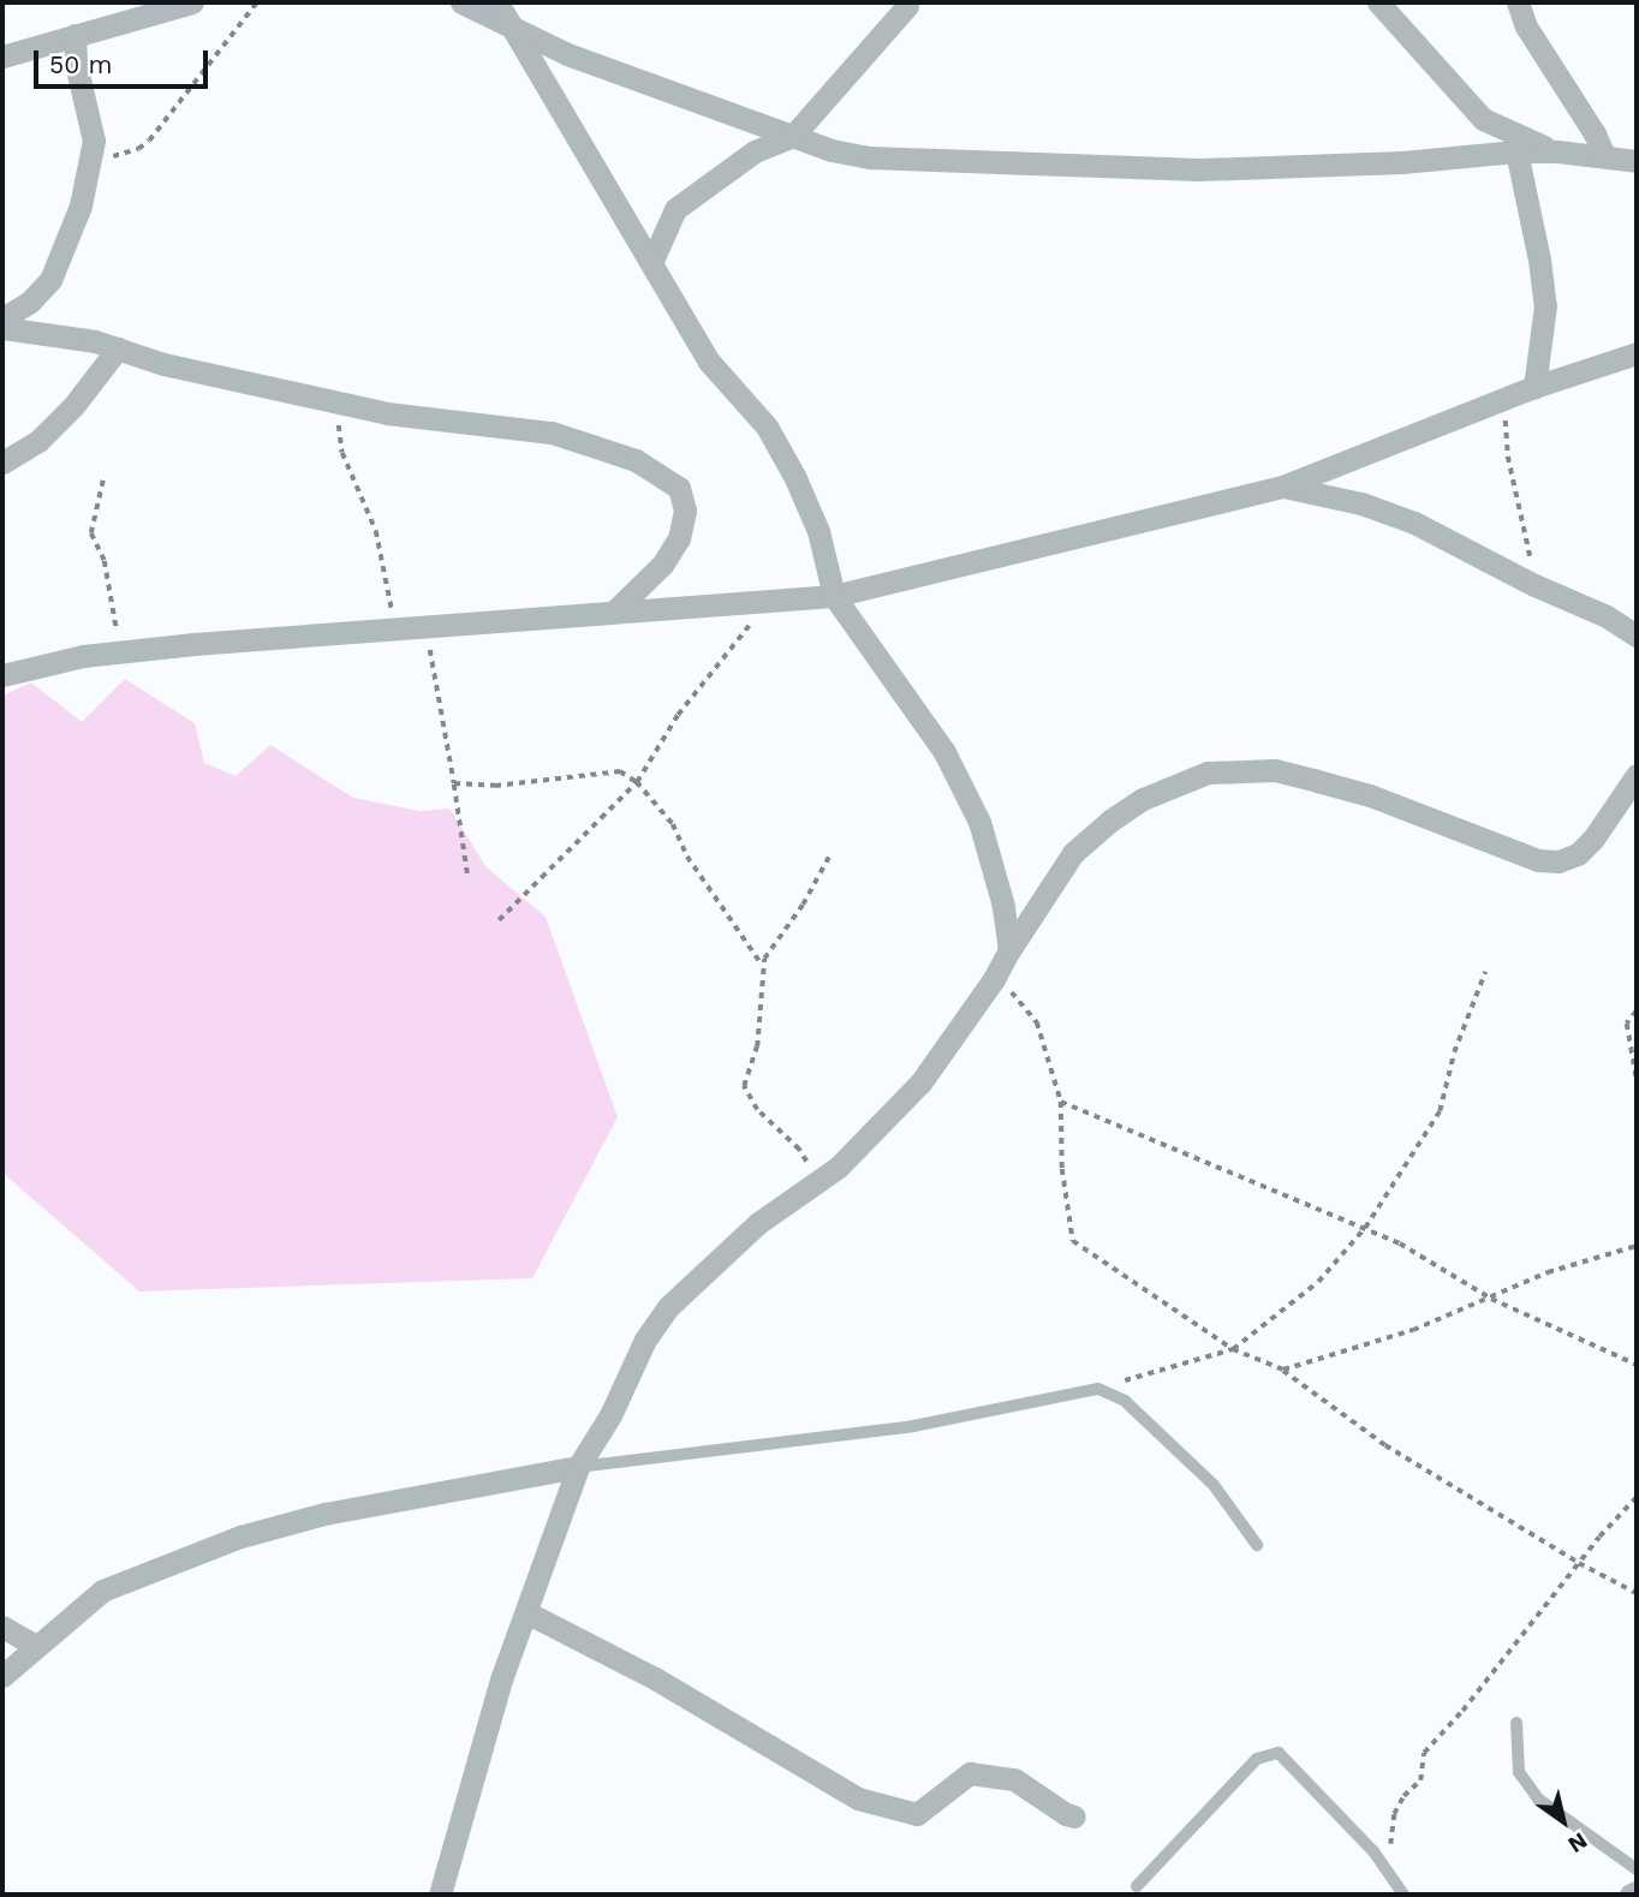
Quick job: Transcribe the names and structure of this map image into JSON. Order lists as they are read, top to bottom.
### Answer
{
  "scale_bar": "50 m",
  "north": "bottom right"
}
